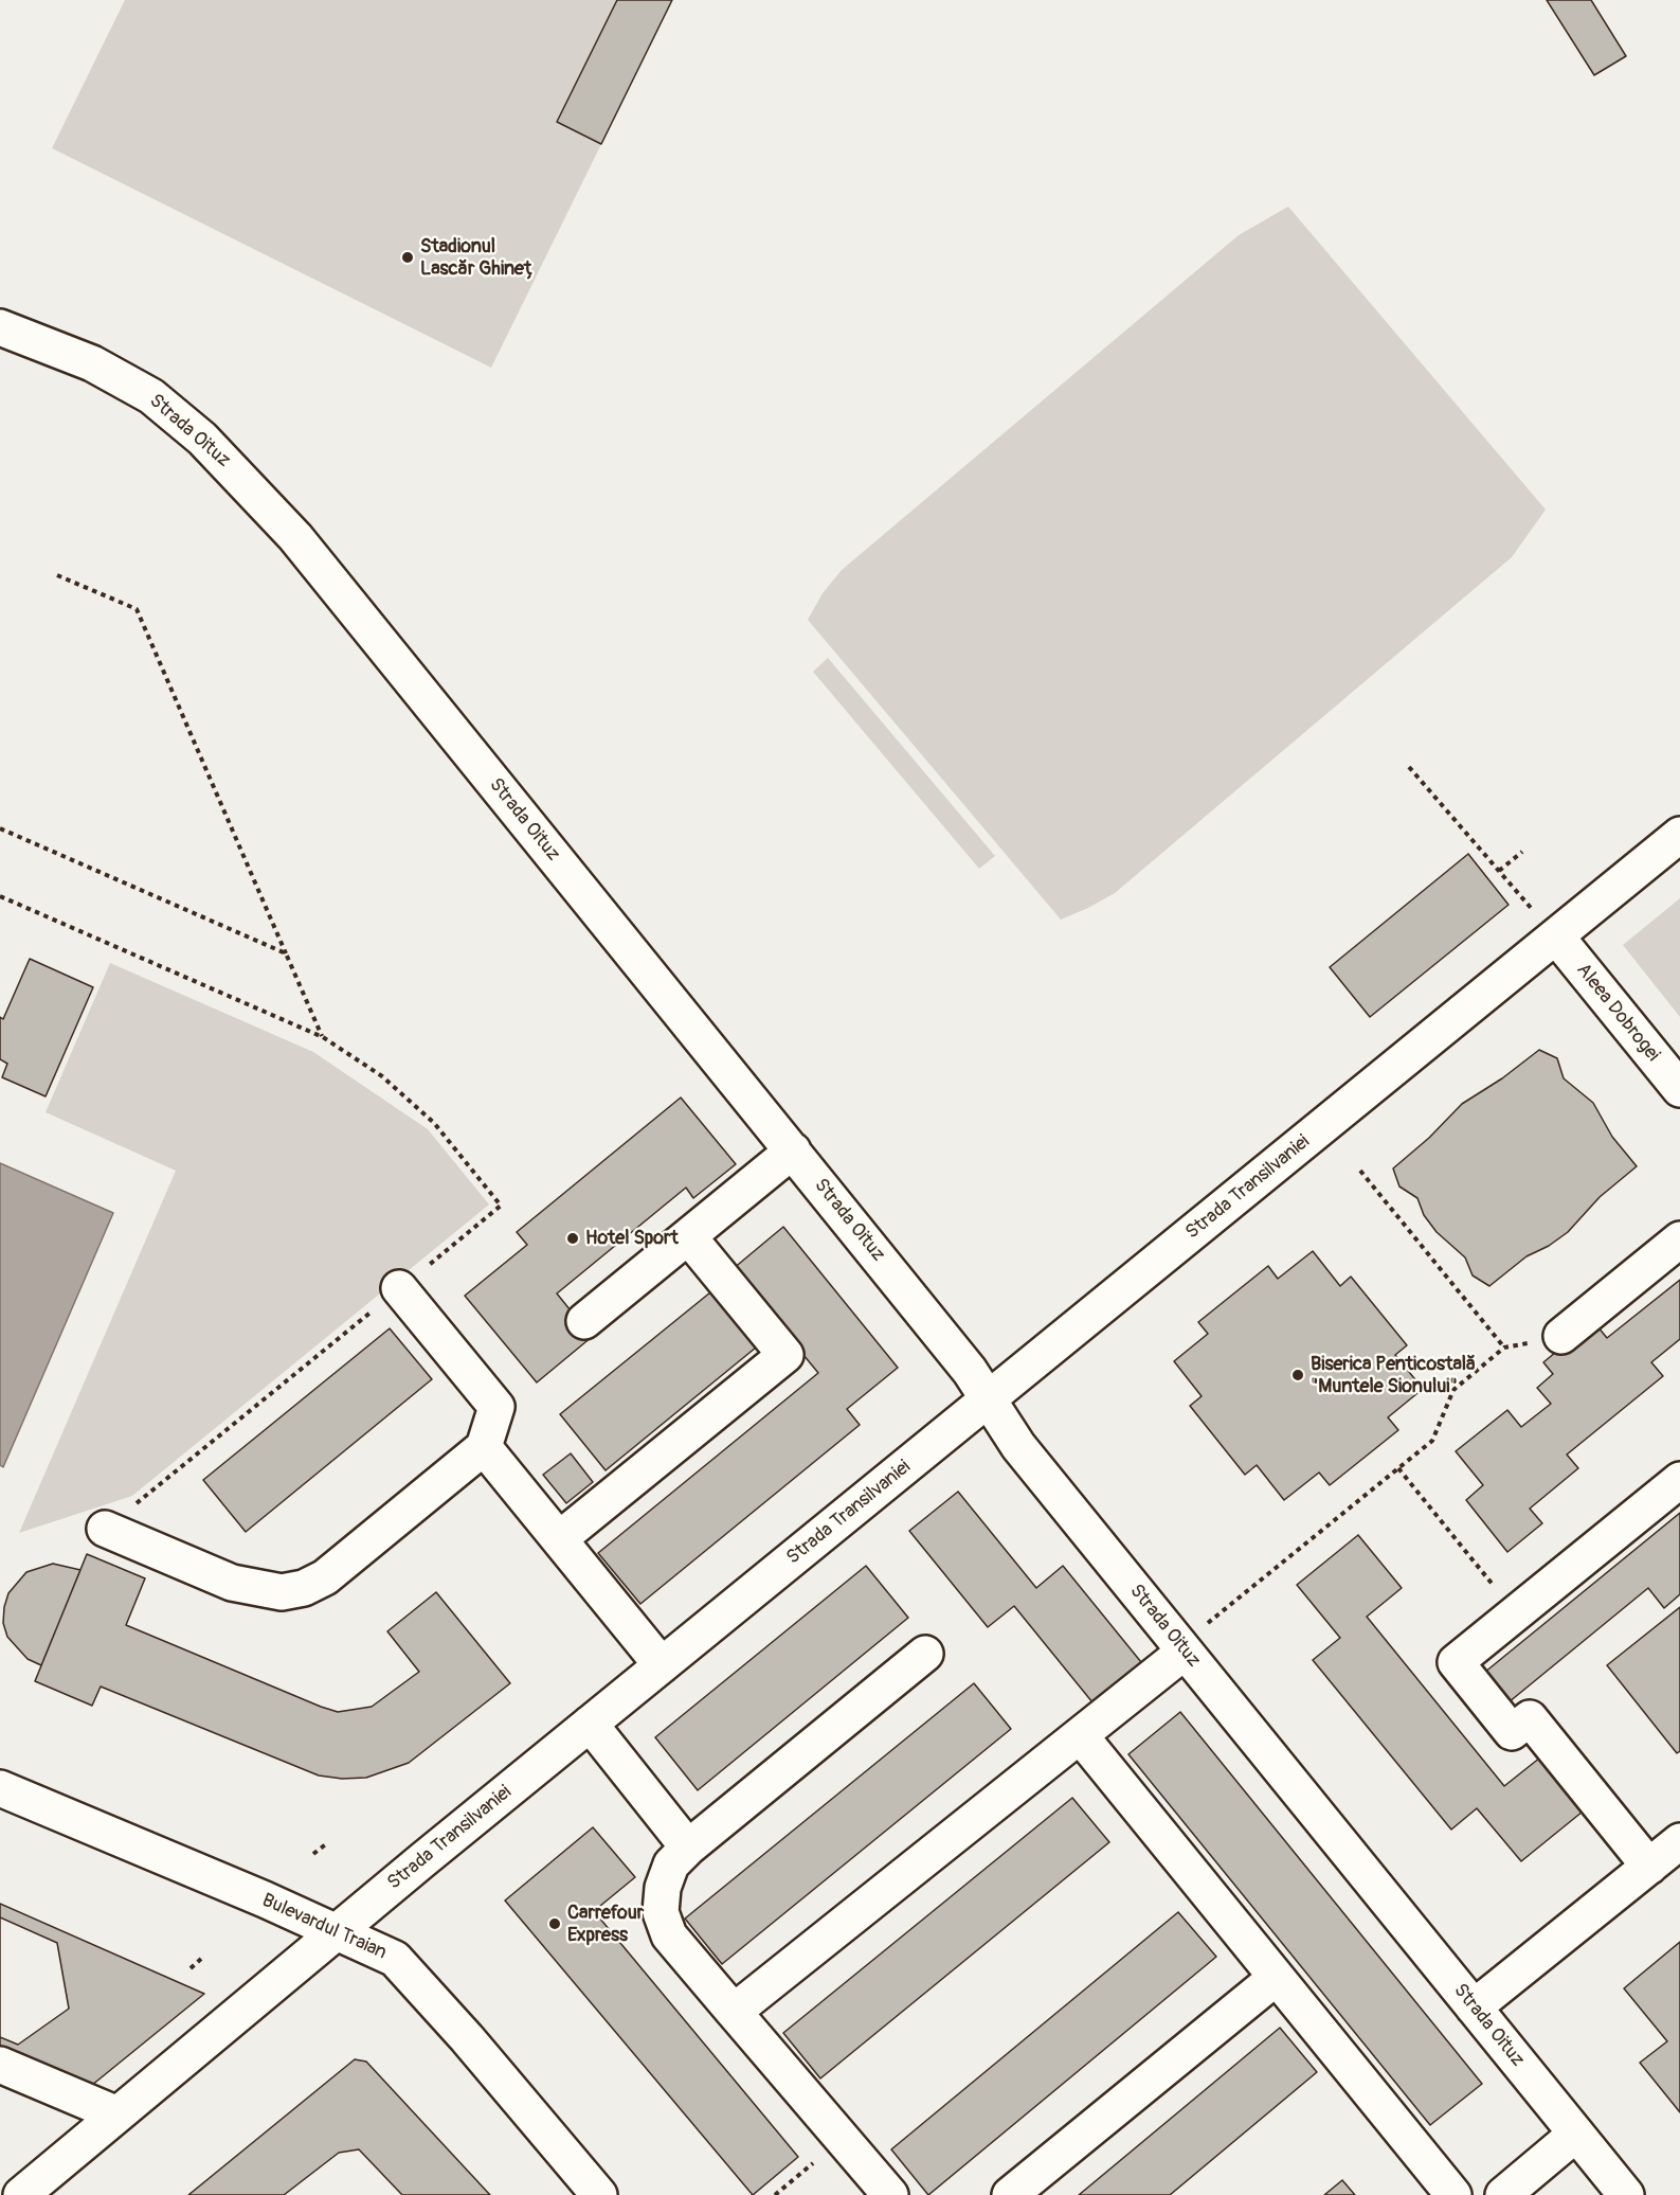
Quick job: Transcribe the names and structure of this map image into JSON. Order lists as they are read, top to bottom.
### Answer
{
  "streets": {
    "street": [
      "Strada Oituz",
      "Aleea Dobrogei",
      "Strada Transilvaniei",
      "Bulevardul Traian"
    ]
  },
  "crossings": [
    ["Strada Oituz", "Strada Transilvaniei"],
    ["Aleea Dobrogei", "Strada Transilvaniei"],
    ["Strada Transilvaniei", "Bulevardul Traian"]
  ],
  "places": [
    "Stadionul Lascăr Ghineț",
    "Hotel Sport",
    "Biserica Penticostală \"Muntele Sionului\"",
    "Carrefour Express"
  ]
}
